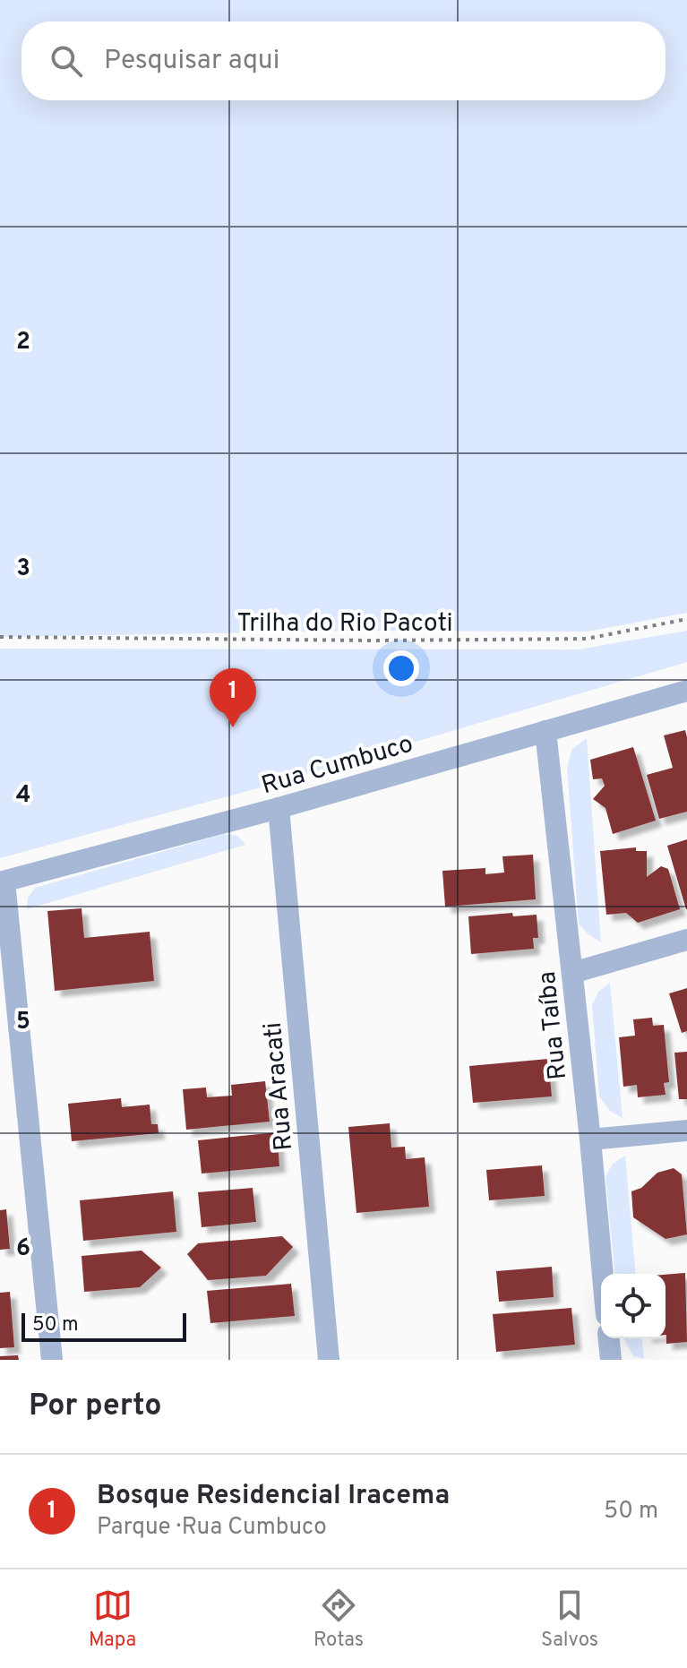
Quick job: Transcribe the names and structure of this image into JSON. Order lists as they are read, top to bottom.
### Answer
{
  "streets": {
    "street": ["Rua Cumbuco", "Rua Taíba", "Rua Aracati"],
    "path": ["Trilha do Rio Pacoti"]
  },
  "crossings": [
    ["Rua Cumbuco", "Rua Taíba"],
    ["Rua Cumbuco", "Rua Aracati"]
  ],
  "scale_bar": "50 m",
  "page": {
    "search": "Pesquisar aqui",
    "pins": "1",
    "scale": "50 m",
    "heading": "Por perto",
    "list": [
      {
        "mark": "1",
        "name": "Bosque Residencial Iracema",
        "note": "Parque · Rua Cumbuco",
        "value": "50 m"
      }
    ],
    "nav": ["Mapa", "Rotas", "Salvos"]
  },
  "grid": {
    "rows": [
      "2",
      "3",
      "4",
      "5",
      "6"
    ]
  }
}
